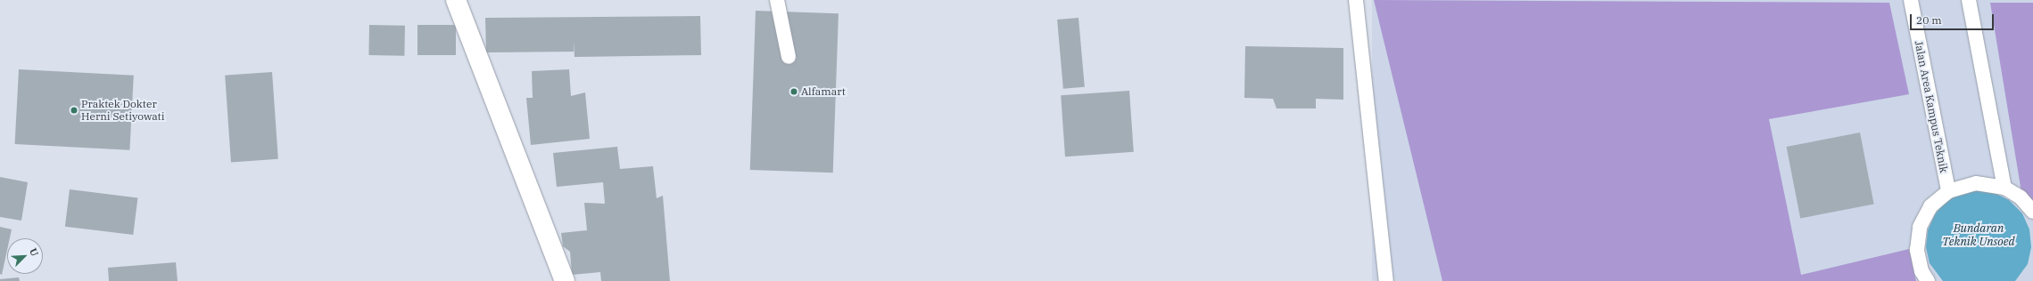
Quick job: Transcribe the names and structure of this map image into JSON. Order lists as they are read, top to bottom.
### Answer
{
  "streets": {
    "lane": ["Jalan Area Kampus Teknik"]
  },
  "water": ["Bundaran Teknik Unsoed"],
  "places": ["Alfamart", "Praktek Dokter Herni Setiyowati"],
  "scale_bar": "20 m",
  "north": "top right"
}
